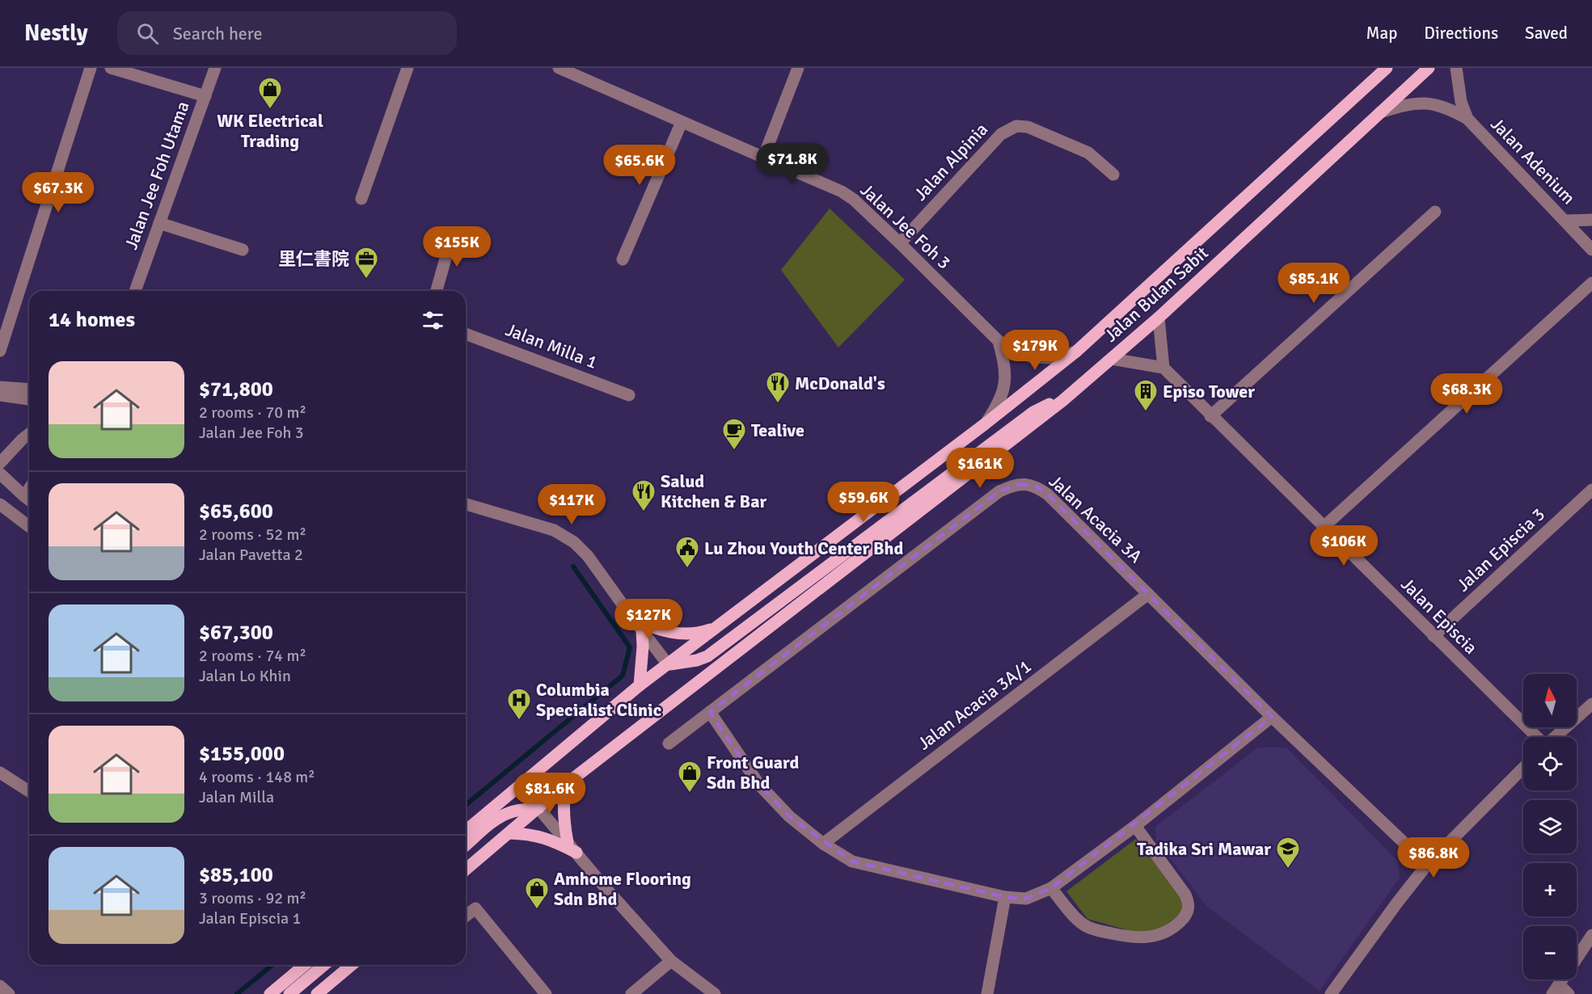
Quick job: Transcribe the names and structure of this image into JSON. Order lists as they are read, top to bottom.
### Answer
{
  "streets": {
    "main road": ["Jalan Bulan Sabit"],
    "street": [
      "Jalan Adenium",
      "Jalan Alpinia",
      "Jalan Jee Foh Utama",
      "Jalan Jee Foh 3",
      "Jalan Milla 1",
      "Jalan Acacia 3A",
      "Jalan Episcia 3",
      "Jalan Episcia",
      "Jalan Acacia 3A/1"
    ]
  },
  "crossings": [
    ["Jalan Adenium", "Jalan Bulan Sabit"],
    ["Jalan Alpinia", "Jalan Jee Foh 3"],
    ["Jalan Jee Foh 3", "Jalan Bulan Sabit"],
    ["Jalan Acacia 3A", "Jalan Acacia 3A/1"],
    ["Jalan Episcia 3", "Jalan Episcia"]
  ],
  "places": {
    "shop": ["WK Electrical Trading", "Front Guard Sdn Bhd", "Amhome Flooring Sdn Bhd"],
    "office": ["里仁書院"],
    "restaurant": ["McDonald's", "Salud Kitchen & Bar"],
    "building": ["Episo Tower"],
    "cafe": ["Tealive"],
    "public building": ["Lu Zhou Youth Center Bhd"],
    "hospital": ["Columbia Specialist Clinic"],
    "school or university": ["Tadika Sri Mawar"]
  },
  "north": "top",
  "page": {
    "header": "Nestly",
    "search": "Search here",
    "nav": ["Map", "Directions", "Saved"],
    "price": [
      "$71.8K",
      "$65.6K",
      "$67.3K",
      "$155K",
      "$85.1K",
      "$179K",
      "$68.3K",
      "$161K",
      "$59.6K",
      "$117K",
      "$106K",
      "$127K",
      "$81.6K",
      "$86.8K"
    ],
    "heading": "14 homes",
    "list": [
      {
        "name": "$71,800",
        "note": "2 rooms · 70 m² · Jalan Jee Foh 3"
      },
      {
        "name": "$65,600",
        "note": "2 rooms · 52 m² · Jalan Pavetta 2"
      },
      {
        "name": "$67,300",
        "note": "2 rooms · 74 m² · Jalan Lo Khin"
      },
      {
        "name": "$155,000",
        "note": "4 rooms · 148 m² · Jalan Milla"
      },
      {
        "name": "$85,100",
        "note": "3 rooms · 92 m² · Jalan Episcia 1"
      }
    ],
    "map_buttons": ["+", "−"]
  }
}
